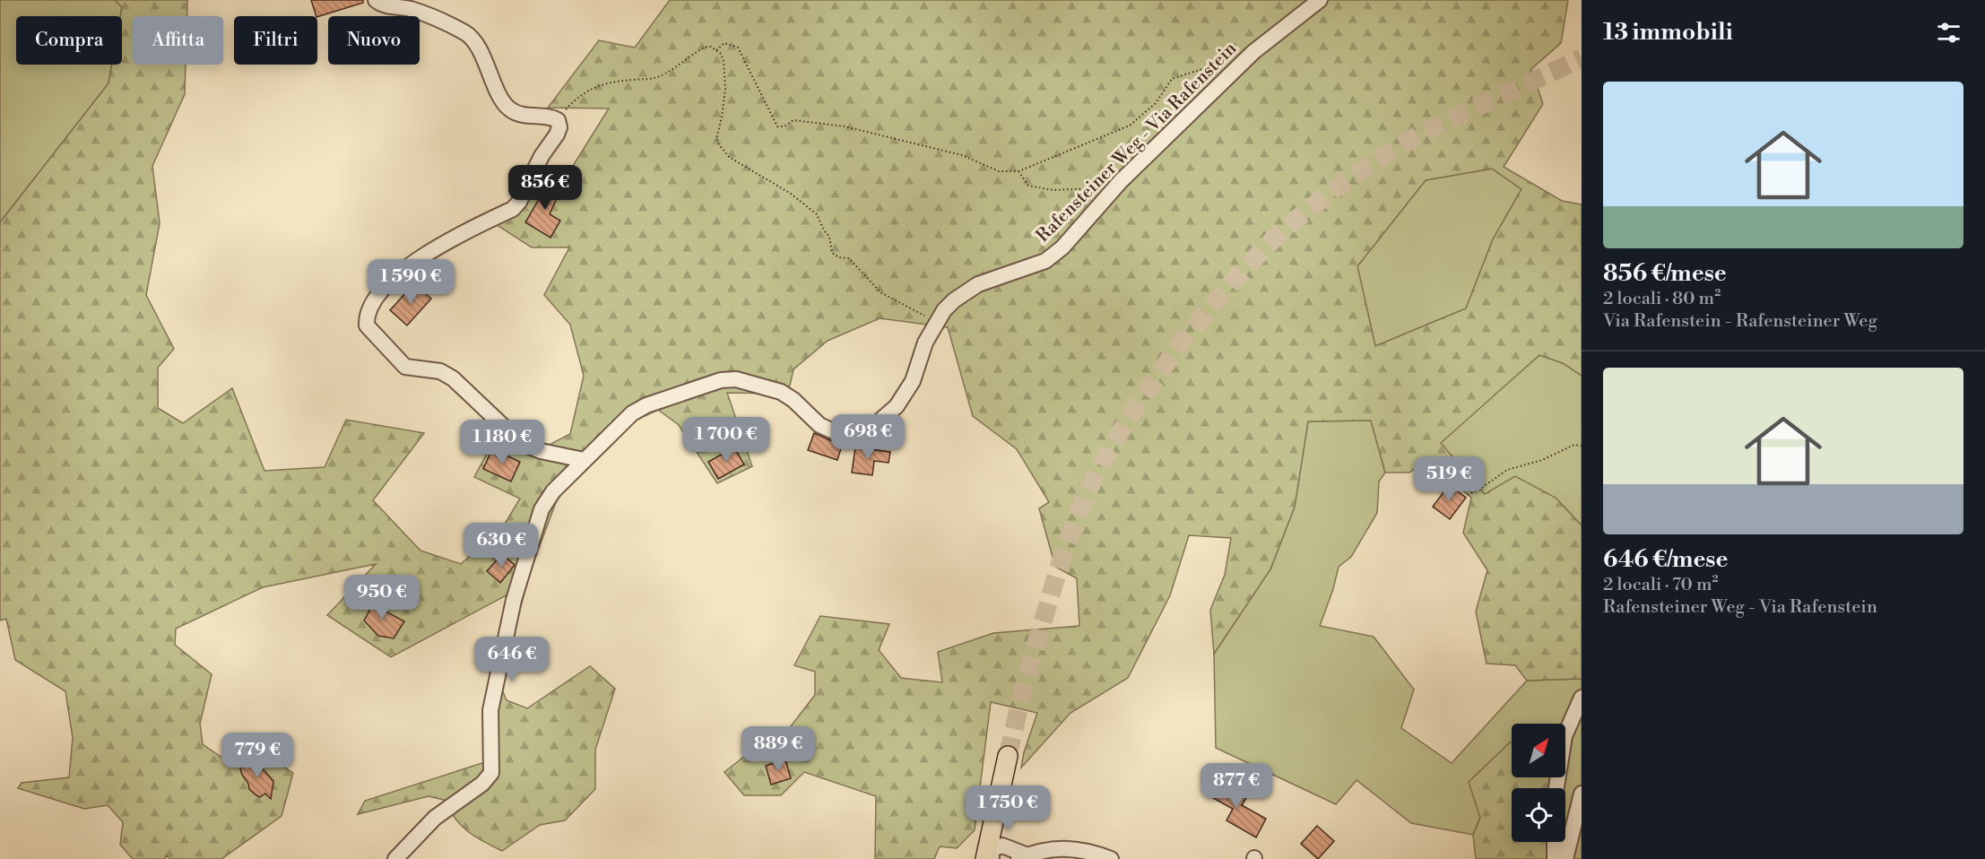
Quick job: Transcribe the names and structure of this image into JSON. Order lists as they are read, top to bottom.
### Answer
{
  "streets": {
    "street": ["Rafensteiner Weg - Via Rafenstein"]
  },
  "north": "top right",
  "page": {
    "heading": "13 immobili",
    "chip": [
      "Compra",
      "Affitta",
      "Filtri",
      "Nuovo"
    ],
    "list": [
      {
        "name": "856 €/mese",
        "note": "2 locali · 80 m² · Via Rafenstein - Rafensteiner Weg"
      },
      {
        "name": "646 €/mese",
        "note": "2 locali · 70 m² · Rafensteiner Weg - Via Rafenstein"
      }
    ],
    "price": [
      "856 €",
      "1 590 €",
      "698 €",
      "1 700 €",
      "1 180 €",
      "519 €",
      "630 €",
      "950 €",
      "646 €",
      "889 €",
      "779 €",
      "877 €",
      "1 750 €"
    ]
  }
}
